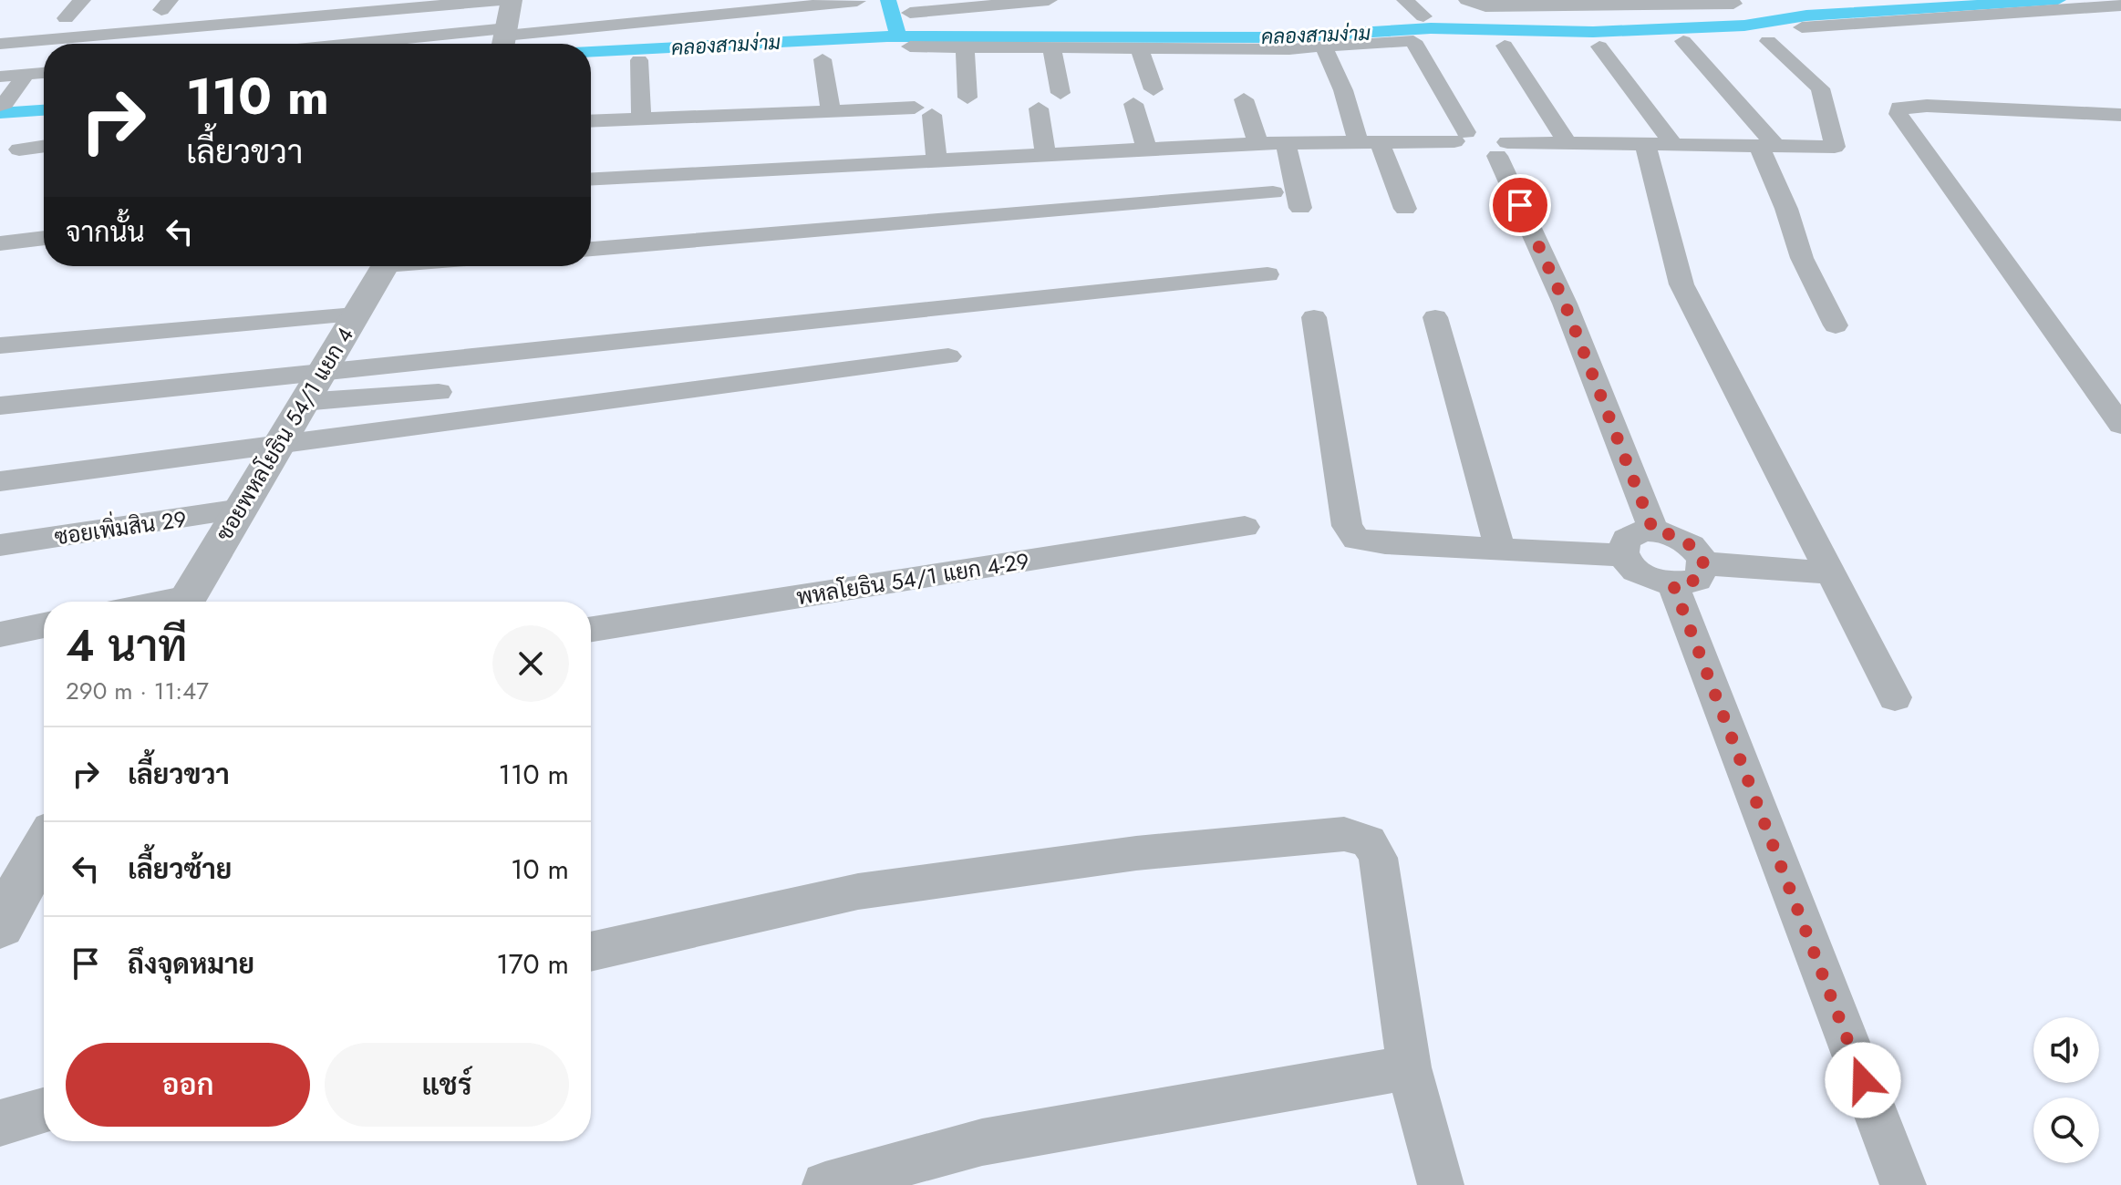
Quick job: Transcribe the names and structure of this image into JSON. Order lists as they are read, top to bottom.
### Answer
{
  "streets": {
    "street": ["ซอยพหลโยธิน 54/1 แยก 4", "ซอยเพิ่มสิน 29", "พหลโยธิน 54/1 แยก 4-29"]
  },
  "crossings": [
    ["ซอยพหลโยธิน 54/1 แยก 4", "ซอยเพิ่มสิน 29"]
  ],
  "water": ["คลองสามง่าม"],
  "page": {
    "turn": ["110 m", "เลี้ยวขวา"],
    "then": "จากนั้น",
    "heading": ["4 นาที", "290 m · 11:47"],
    "list": [
      {
        "name": "เลี้ยวขวา",
        "value": "110 m"
      },
      {
        "name": "เลี้ยวซ้าย",
        "value": "10 m"
      },
      {
        "name": "ถึงจุดหมาย",
        "value": "170 m"
      }
    ],
    "buttons": ["ออก", "แชร์"]
  }
}
